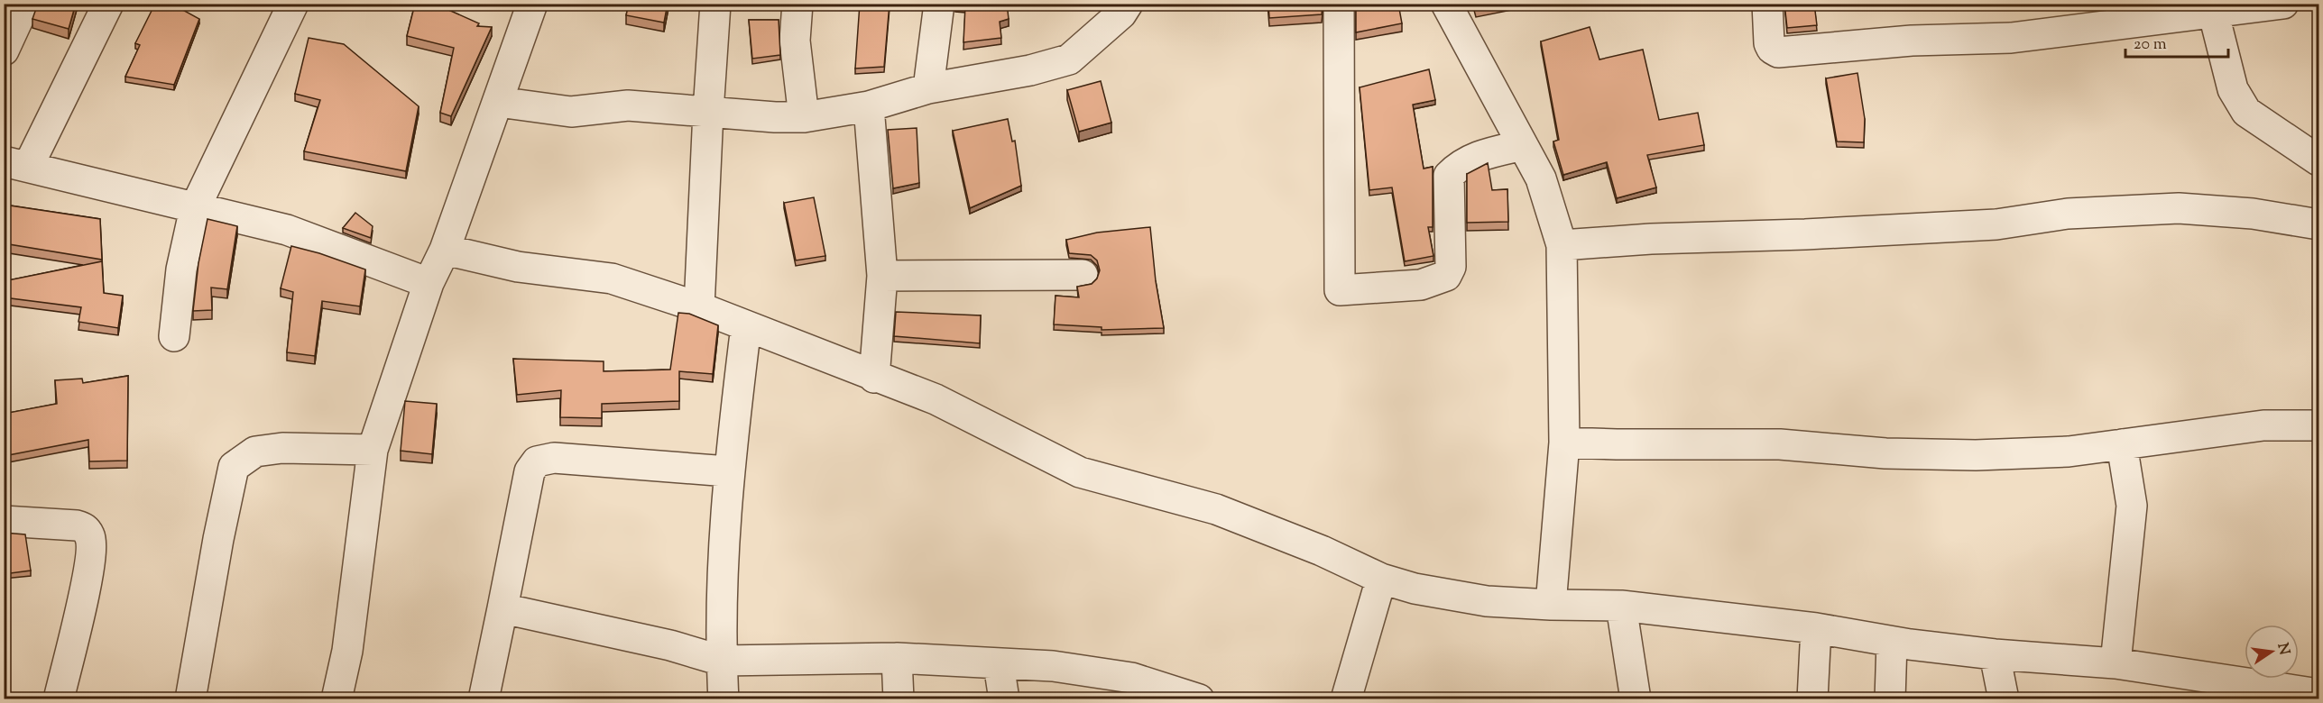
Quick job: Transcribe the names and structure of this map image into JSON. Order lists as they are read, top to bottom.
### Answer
{
  "scale_bar": "20 m",
  "north": "right"
}
